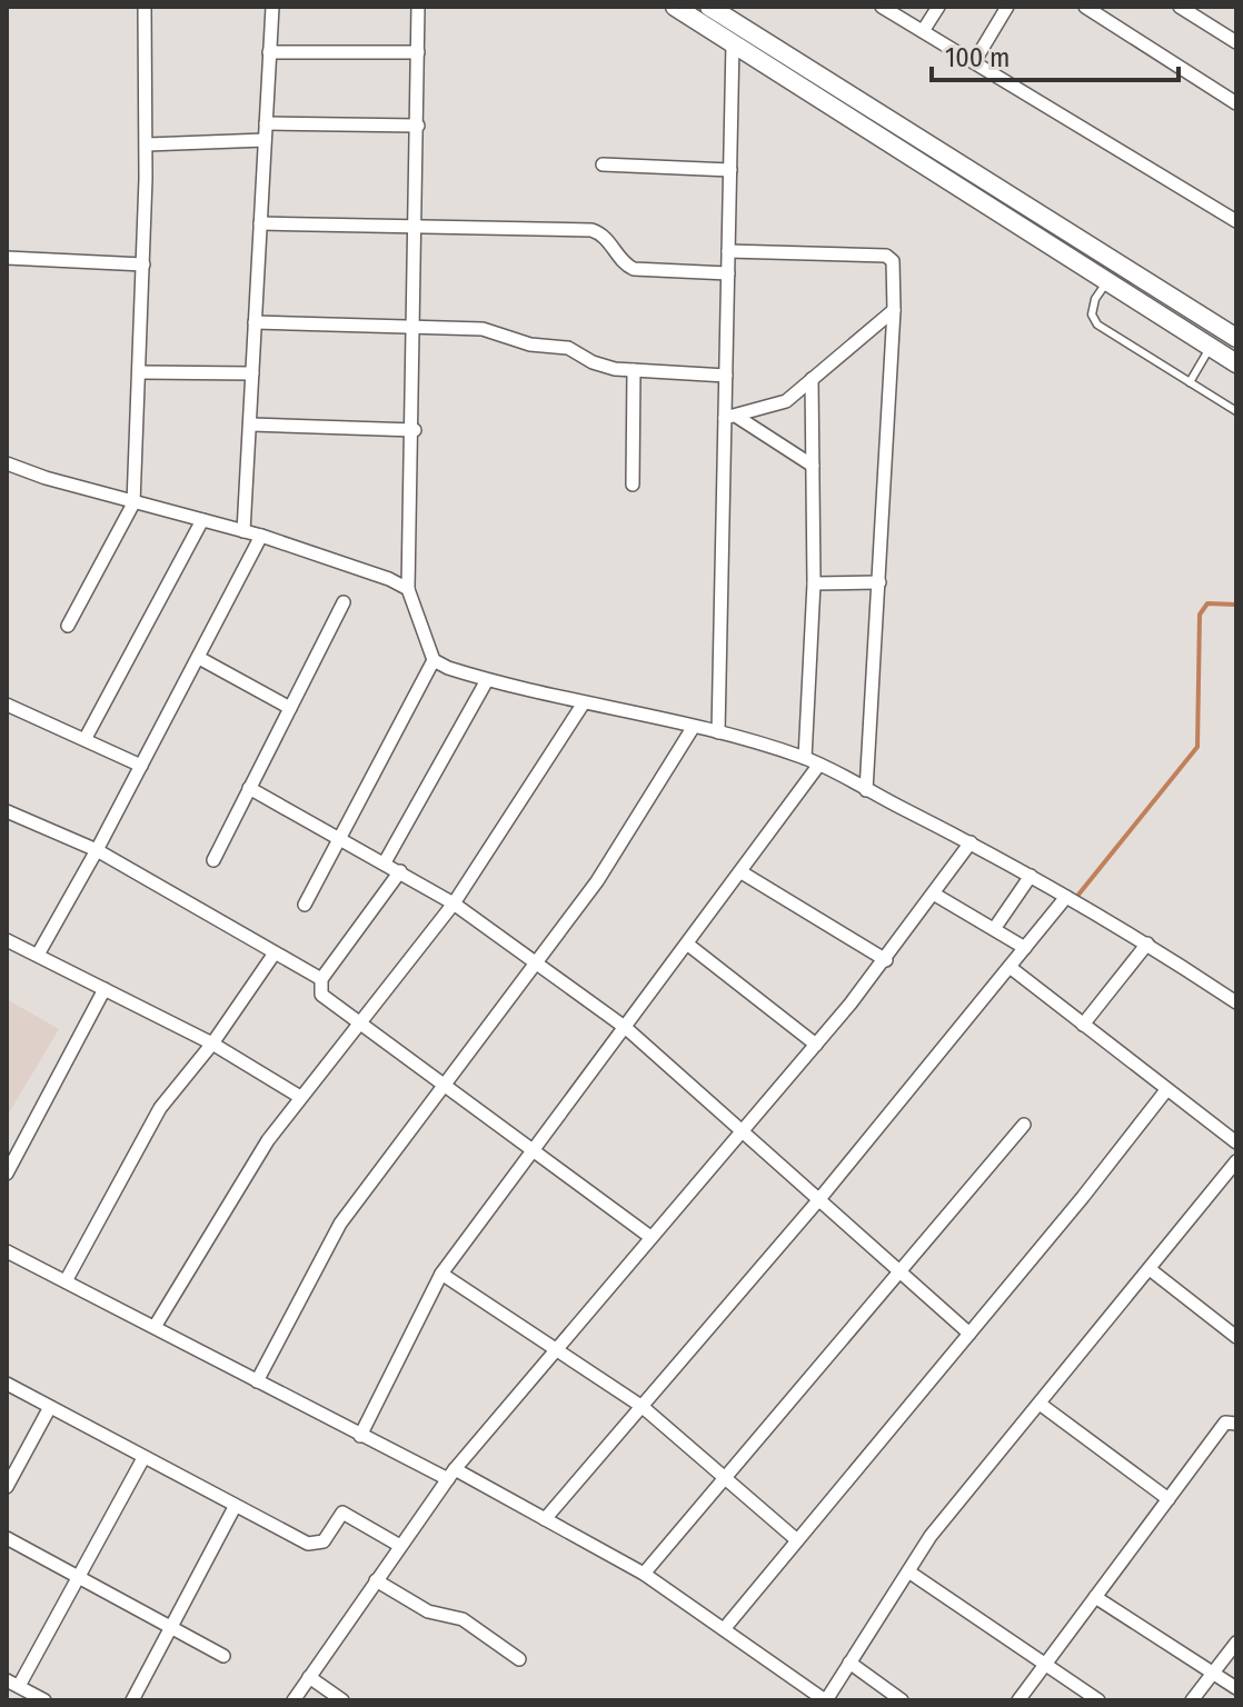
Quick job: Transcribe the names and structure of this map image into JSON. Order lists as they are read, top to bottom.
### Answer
{
  "scale_bar": "100 m"
}
